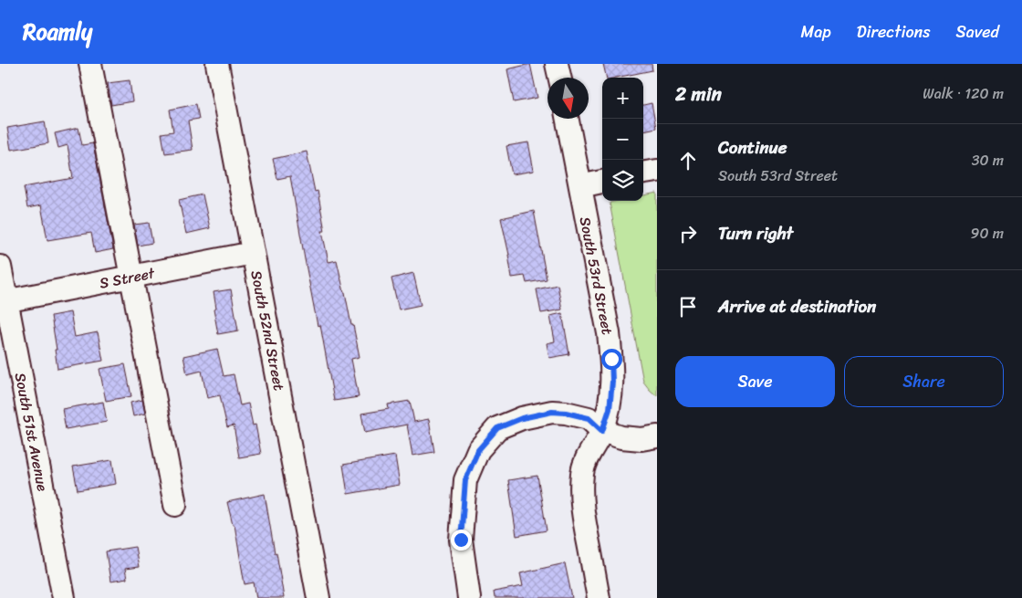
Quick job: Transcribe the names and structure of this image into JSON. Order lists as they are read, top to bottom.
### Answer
{
  "streets": {
    "street": [
      "South 53rd Street",
      "S Street",
      "South 52nd Street",
      "South 51st Avenue"
    ]
  },
  "crossings": [
    ["S Street", "South 52nd Street"],
    ["S Street", "South 51st Avenue"]
  ],
  "north": "bottom",
  "page": {
    "header": "Roamly",
    "nav": ["Map", "Directions", "Saved"],
    "heading": ["2 min", "Walk · 120 m"],
    "map_buttons": ["+", "−"],
    "list": [
      ["Continue", "South 53rd Street", "30 m"],
      ["Turn right", "90 m"],
      "Arrive at destination"
    ],
    "buttons": ["Save", "Share"]
  }
}
